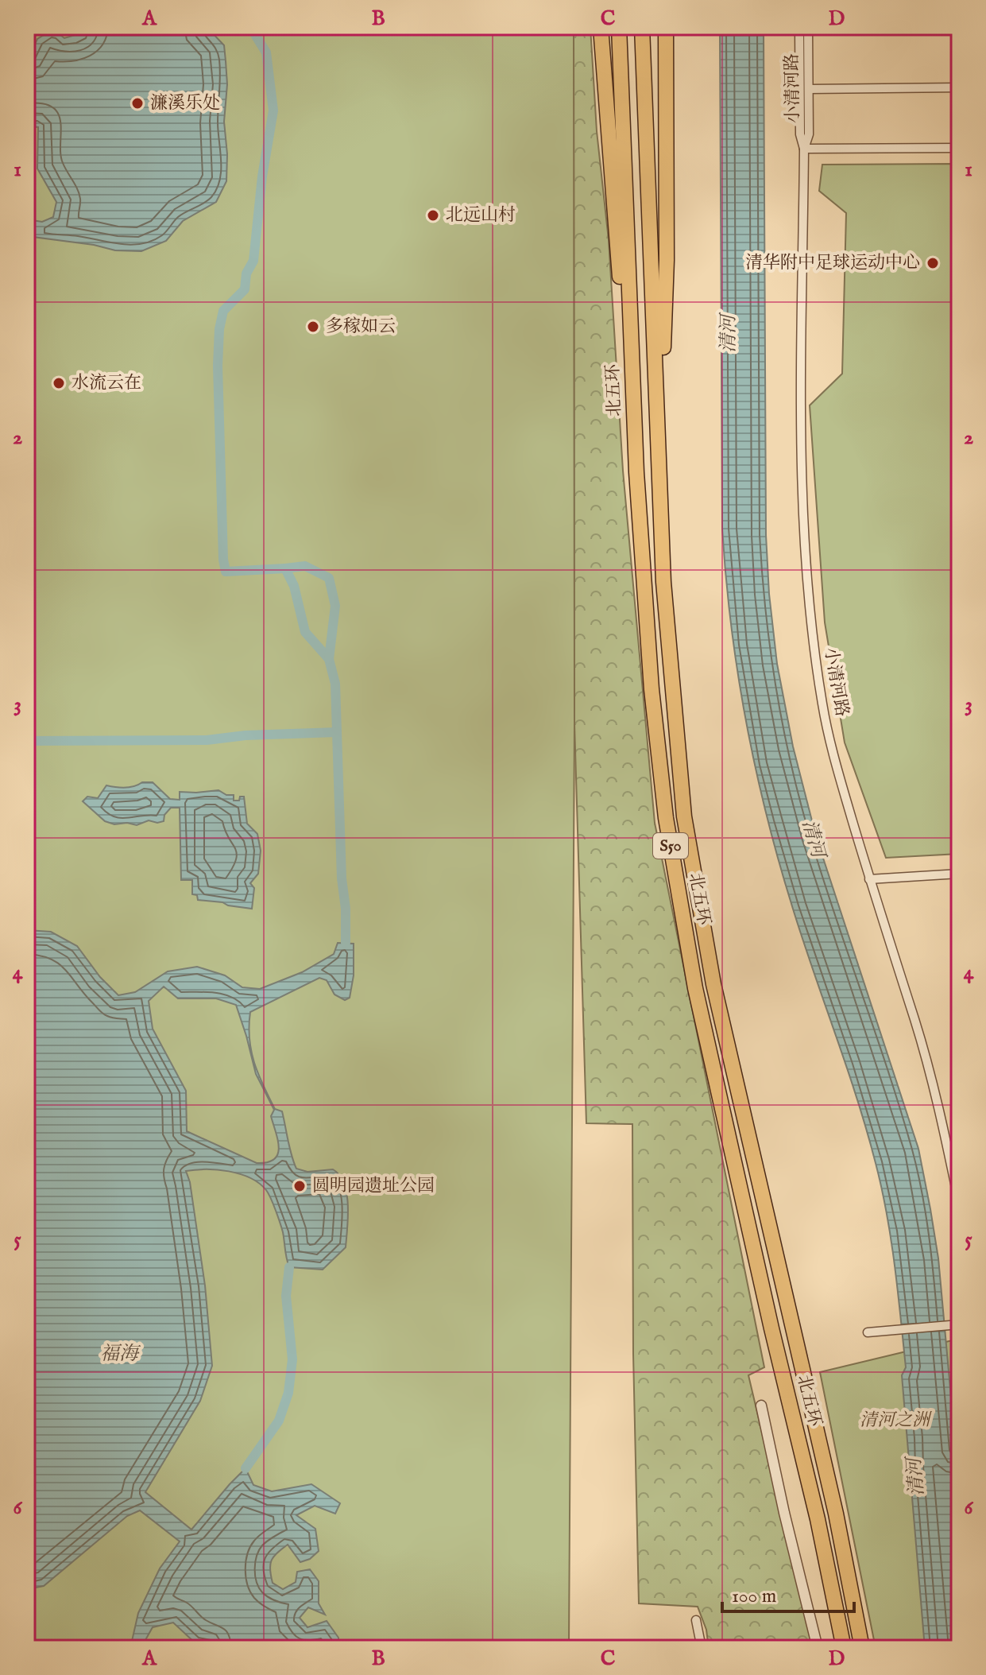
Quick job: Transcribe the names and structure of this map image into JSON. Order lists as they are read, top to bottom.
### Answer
{
  "streets": {
    "highway": ["北五环", "S50"],
    "street": ["小清河路"]
  },
  "water": ["清河", "福海"],
  "parks": ["清河之洲"],
  "places": [
    "濂溪乐处",
    "北远山村",
    "清华附中足球运动中心",
    "多稼如云",
    "水流云在",
    "圆明园遗址公园"
  ],
  "scale_bar": "100 m",
  "grid": {
    "columns": [
      "A",
      "B",
      "C",
      "D"
    ],
    "rows": [
      "1",
      "2",
      "3",
      "4",
      "5",
      "6"
    ]
  }
}
